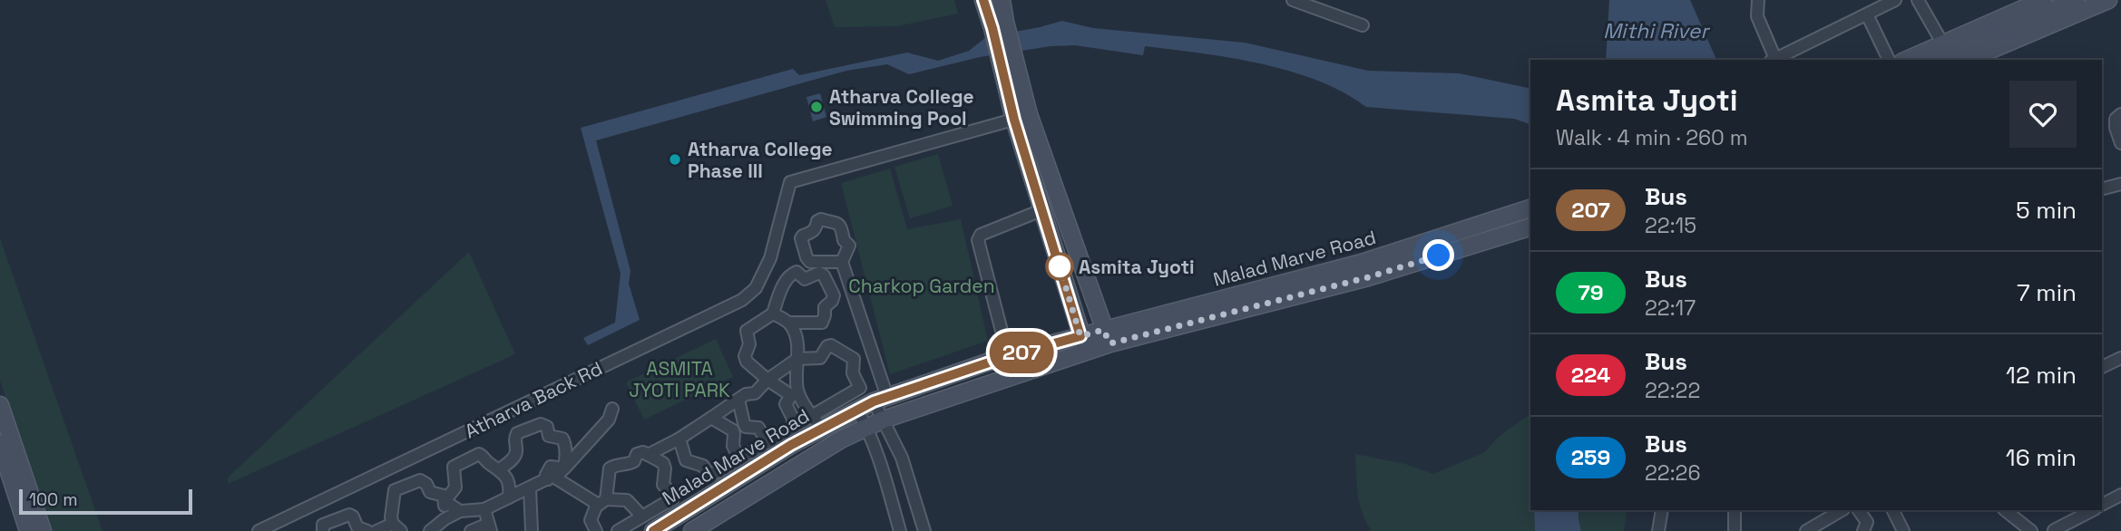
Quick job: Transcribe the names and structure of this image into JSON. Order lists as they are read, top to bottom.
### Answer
{
  "streets": {
    "main road": ["Malad Marve Road"],
    "street": ["Atharva Back Rd"]
  },
  "water": ["Mithi River"],
  "parks": ["Charkop Garden", "ASMITA JYOTI PARK"],
  "places": ["Atharva College Swimming Pool", "Atharva College Phase III", "Asmita Jyoti"],
  "lines": ["bus line 207"],
  "scale_bar": "100 m",
  "page": {
    "on_map": "207",
    "heading": ["Asmita Jyoti", "Walk · 4 min · 260 m"],
    "list": [
      {
        "mark": "207",
        "name": "Bus",
        "note": "22:15",
        "value": "5 min"
      },
      {
        "mark": "79",
        "name": "Bus",
        "note": "22:17",
        "value": "7 min"
      },
      {
        "mark": "224",
        "name": "Bus",
        "note": "22:22",
        "value": "12 min"
      },
      {
        "mark": "259",
        "name": "Bus",
        "note": "22:26",
        "value": "16 min"
      }
    ],
    "scale": "100 m"
  }
}
